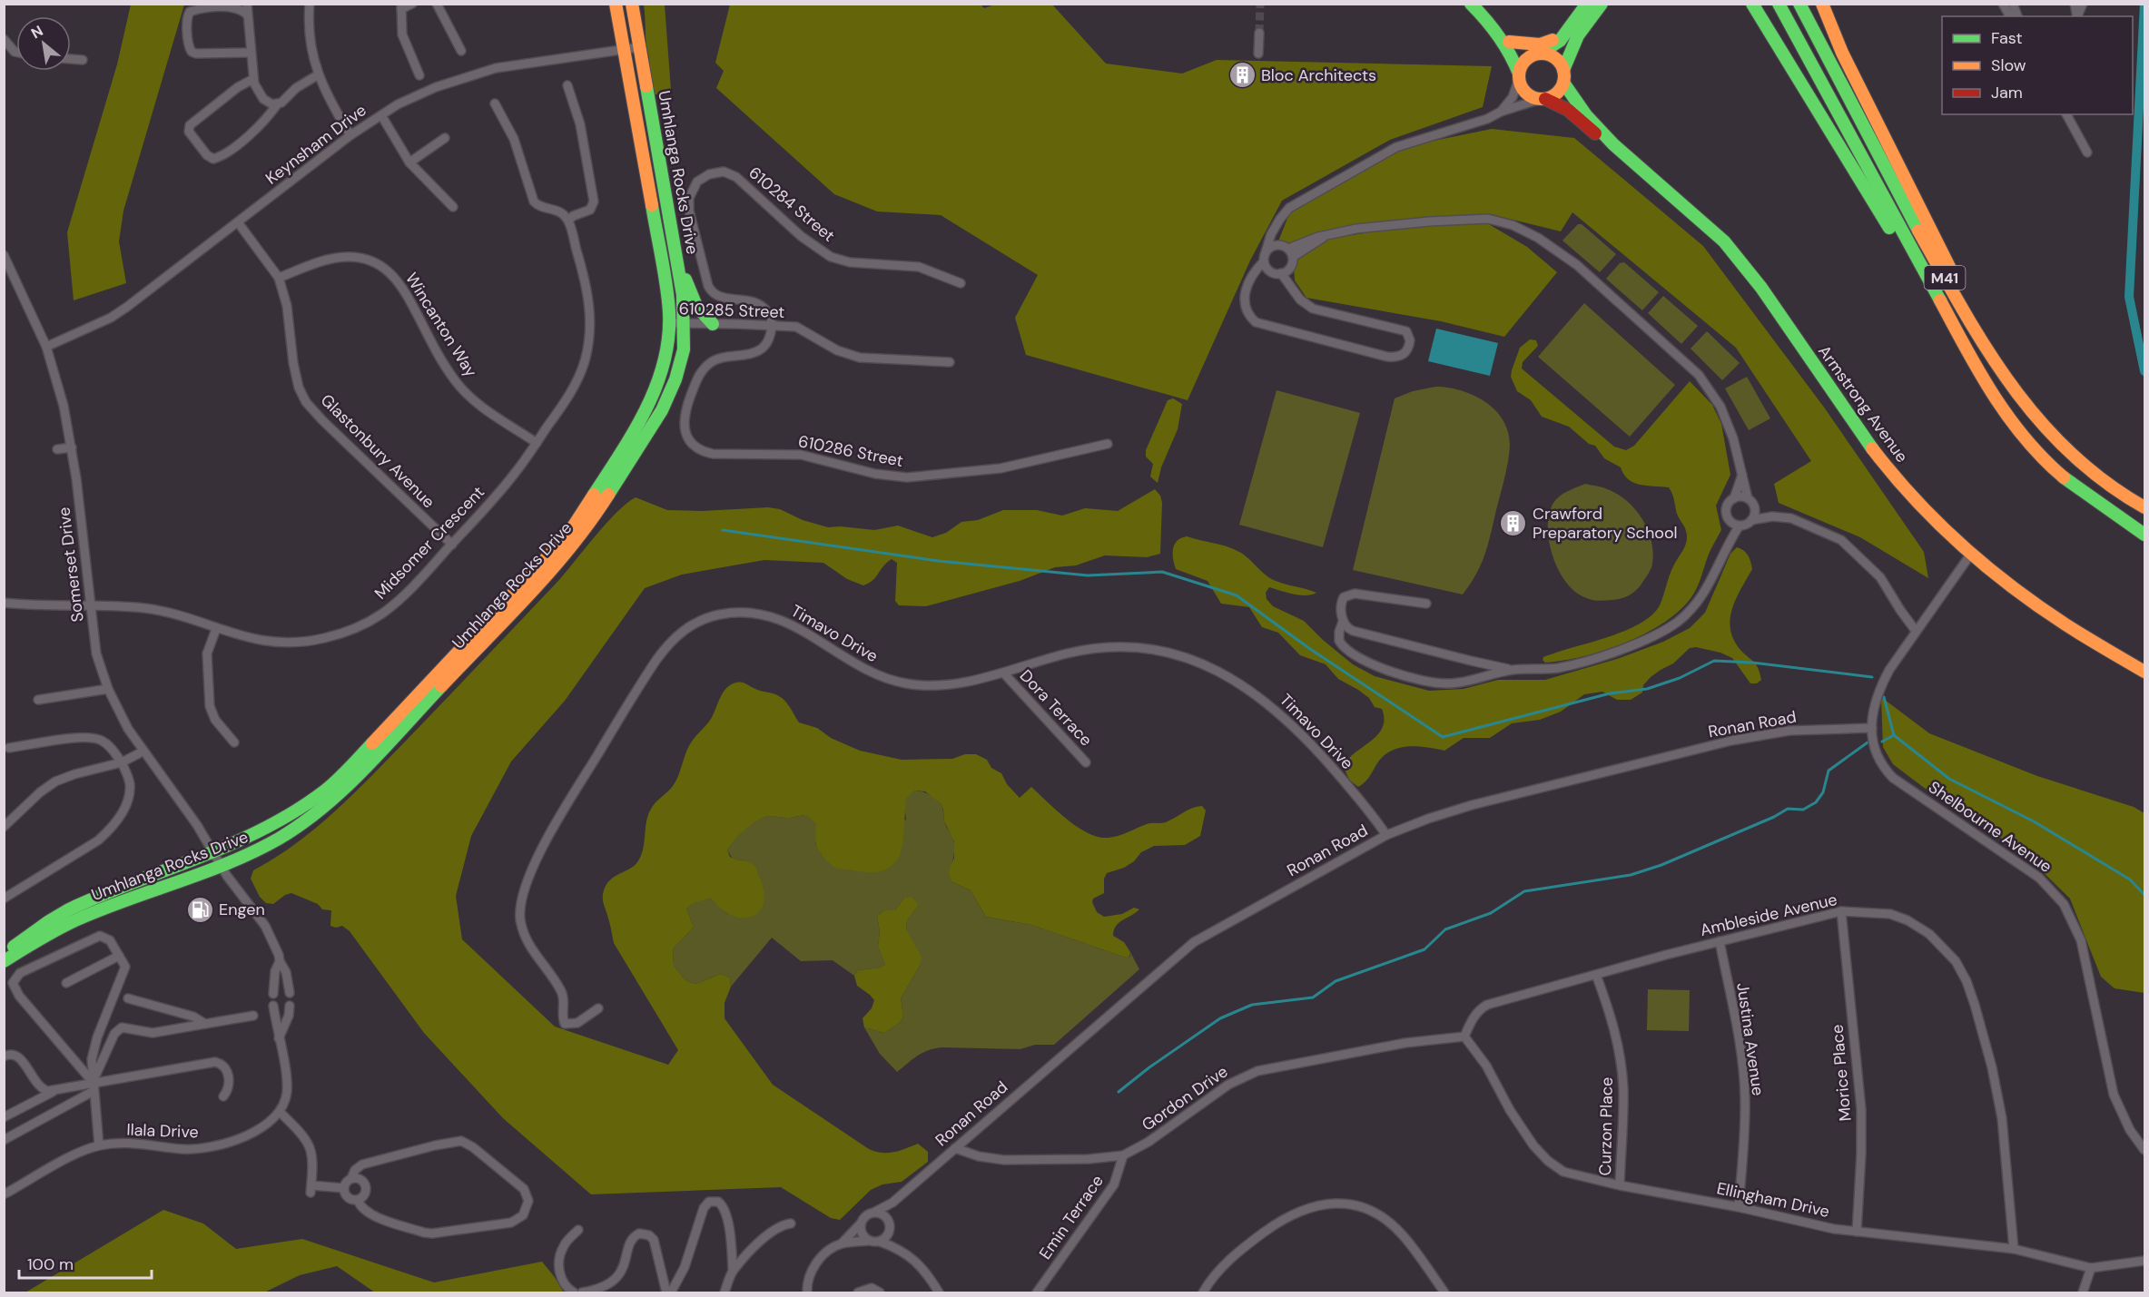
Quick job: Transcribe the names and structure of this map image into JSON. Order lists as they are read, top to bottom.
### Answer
{
  "streets": {
    "main road": ["Umhlanga Rocks Drive", "M41", "Armstrong Avenue"],
    "street": [
      "Keynsham Drive",
      "610284 Street",
      "610285 Street",
      "Wincanton Way",
      "Glastonbury Avenue",
      "610286 Street",
      "Midsomer Crescent",
      "Somerset Drive",
      "Timavo Drive",
      "Dora Terrace",
      "Ronan Road",
      "Shelbourne Avenue",
      "Ambleside Avenue",
      "Justina Avenue",
      "Morice Place",
      "Gordon Drive",
      "Curzon Place",
      "Ilala Drive",
      "Ellingham Drive",
      "Emin Terrace"
    ]
  },
  "crossings": [
    ["Keynsham Drive", "Umhlanga Rocks Drive"],
    ["Keynsham Drive", "Glastonbury Avenue"],
    ["Keynsham Drive", "Somerset Drive"],
    ["Umhlanga Rocks Drive", "610285 Street"],
    ["Umhlanga Rocks Drive", "Somerset Drive"],
    ["610284 Street", "610285 Street"],
    ["610284 Street", "610286 Street"],
    ["610285 Street", "610286 Street"],
    ["Wincanton Way", "Glastonbury Avenue"],
    ["Wincanton Way", "Midsomer Crescent"],
    ["Armstrong Avenue", "Shelbourne Avenue"],
    ["Glastonbury Avenue", "Midsomer Crescent"],
    ["Midsomer Crescent", "Somerset Drive"],
    ["Timavo Drive", "Dora Terrace"],
    ["Timavo Drive", "Ronan Road"],
    ["Ronan Road", "Shelbourne Avenue"],
    ["Ronan Road", "Gordon Drive"],
    ["Ambleside Avenue", "Justina Avenue"],
    ["Ambleside Avenue", "Morice Place"],
    ["Ambleside Avenue", "Gordon Drive"],
    ["Ambleside Avenue", "Curzon Place"],
    ["Ambleside Avenue", "Ellingham Drive"],
    ["Justina Avenue", "Ellingham Drive"],
    ["Morice Place", "Ellingham Drive"],
    ["Gordon Drive", "Ellingham Drive"],
    ["Gordon Drive", "Emin Terrace"],
    ["Curzon Place", "Ellingham Drive"]
  ],
  "places": {
    "building": ["Bloc Architects", "Crawford Preparatory School"],
    "fuel station": ["Engen"]
  },
  "legend": ["Fast", "Slow", "Jam"],
  "scale_bar": "100 m",
  "north": "top left"
}
